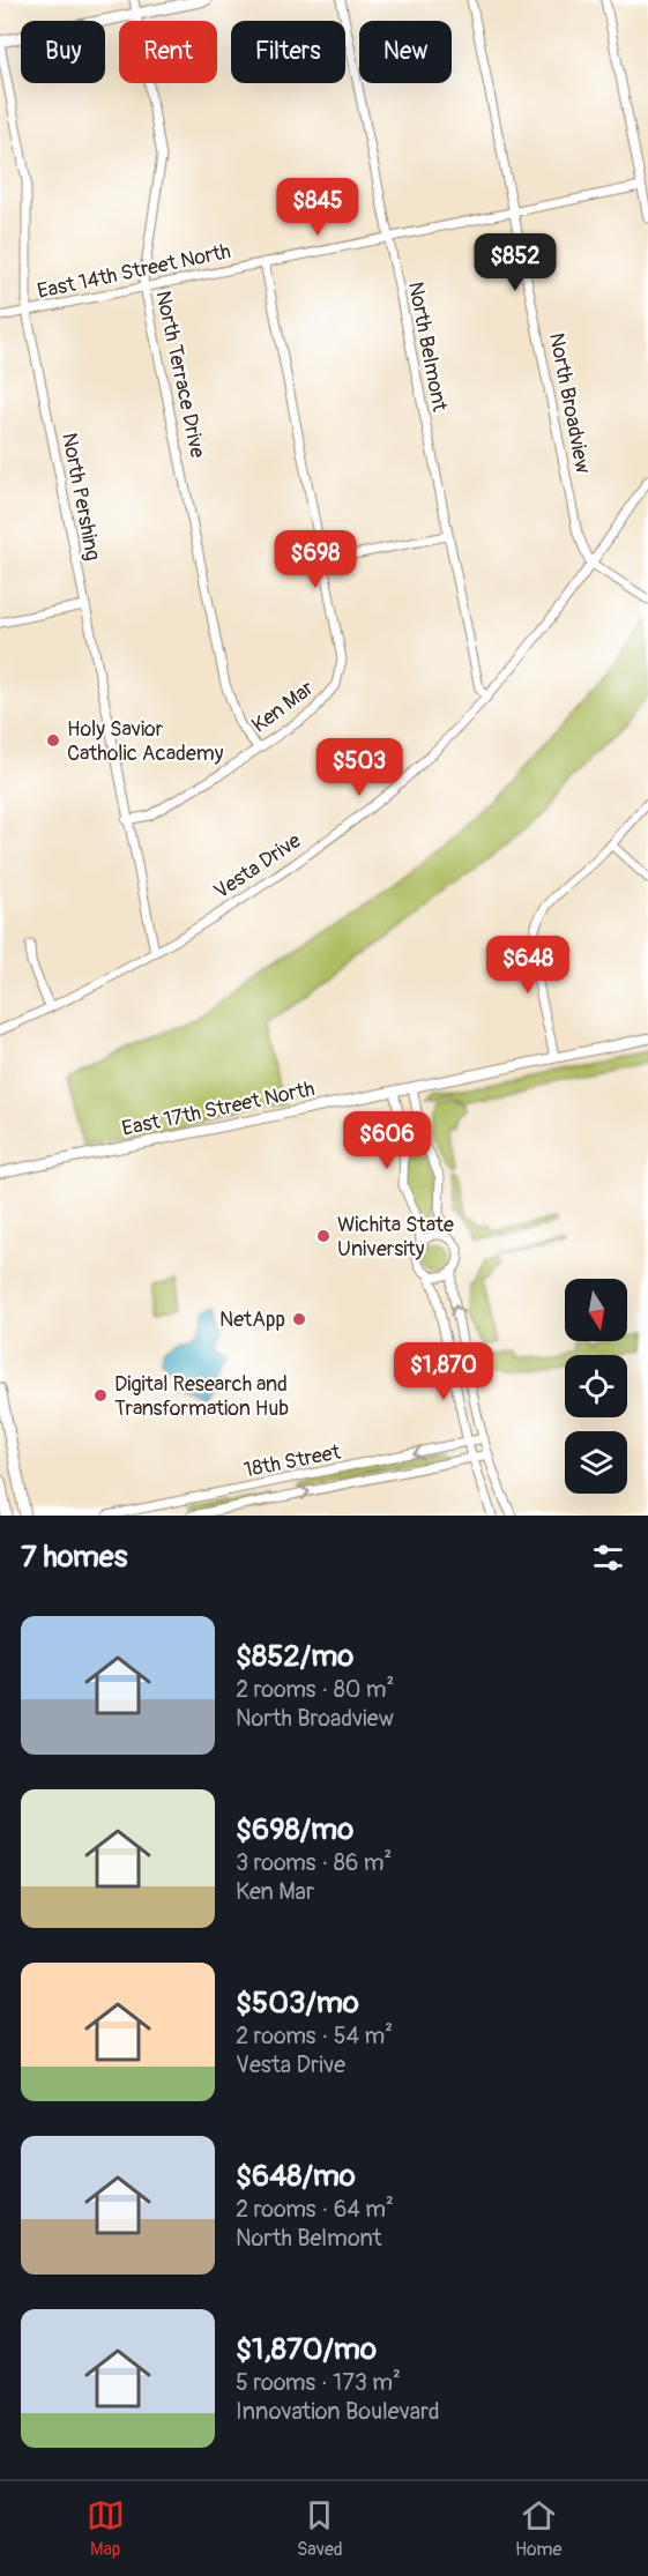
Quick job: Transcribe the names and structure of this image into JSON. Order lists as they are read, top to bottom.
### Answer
{
  "streets": {
    "street": [
      "East 14th Street North",
      "North Belmont",
      "North Terrace Drive",
      "North Broadview",
      "North Pershing",
      "Ken Mar",
      "Vesta Drive",
      "East 17th Street North",
      "18th Street"
    ]
  },
  "crossings": [
    ["East 14th Street North", "North Belmont"],
    ["East 14th Street North", "North Terrace Drive"],
    ["East 14th Street North", "North Broadview"],
    ["East 14th Street North", "North Pershing"],
    ["East 14th Street North", "Ken Mar"],
    ["North Belmont", "Vesta Drive"],
    ["North Terrace Drive", "Ken Mar"],
    ["North Broadview", "Vesta Drive"],
    ["North Pershing", "Ken Mar"],
    ["North Pershing", "Vesta Drive"]
  ],
  "places": [
    "Holy Savior Catholic Academy",
    "Wichita State University",
    "NetApp",
    "Digital Research and Transformation Hub"
  ],
  "north": "bottom",
  "page": {
    "chip": [
      "Buy",
      "Rent",
      "Filters",
      "New"
    ],
    "price": [
      "$845",
      "$852",
      "$698",
      "$503",
      "$648",
      "$606",
      "$1,870"
    ],
    "heading": "7 homes",
    "list": [
      {
        "name": "$852/mo",
        "note": "2 rooms · 80 m² · North Broadview"
      },
      {
        "name": "$698/mo",
        "note": "3 rooms · 86 m² · Ken Mar"
      },
      {
        "name": "$503/mo",
        "note": "2 rooms · 54 m² · Vesta Drive"
      },
      {
        "name": "$648/mo",
        "note": "2 rooms · 64 m² · North Belmont"
      },
      {
        "name": "$1,870/mo",
        "note": "5 rooms · 173 m² · Innovation Boulevard"
      }
    ],
    "tabs": ["Map", "Saved", "Home"]
  }
}
